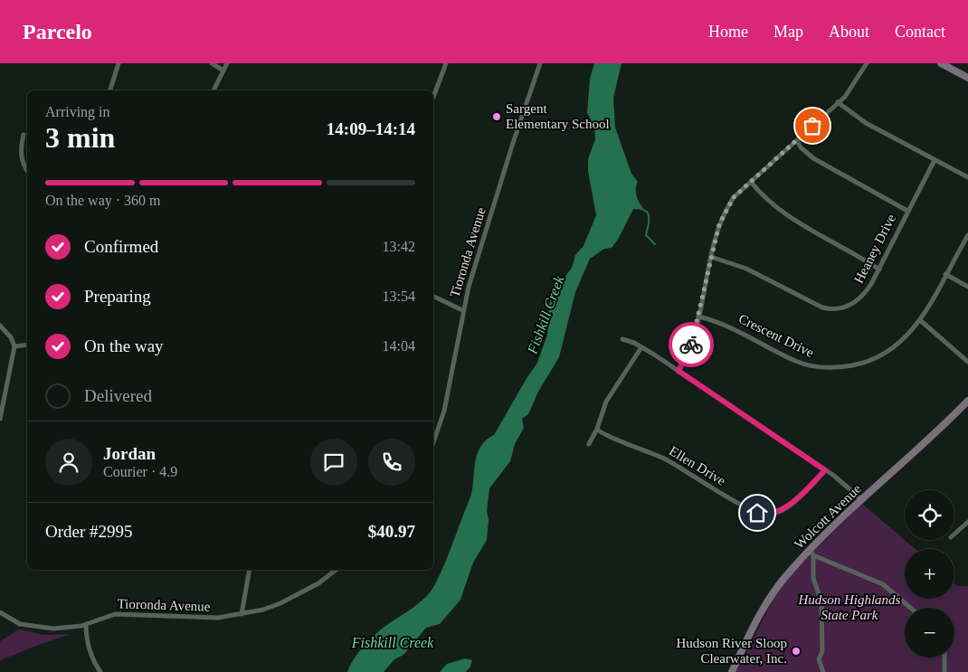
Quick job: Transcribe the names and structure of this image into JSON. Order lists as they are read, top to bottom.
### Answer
{
  "streets": {
    "main road": ["Wolcott Avenue"],
    "street": [
      "Heaney Drive",
      "Tioronda Avenue",
      "Crescent Drive",
      "Ellen Drive"
    ]
  },
  "water": ["Fishkill Creek"],
  "parks": ["Hudson Highlands State Park"],
  "places": ["Sargent Elementary School", "Hudson River Sloop Clearwater, Inc."],
  "page": {
    "header": "Parcelo",
    "nav": [
      "Home",
      "Map",
      "About",
      "Contact"
    ],
    "heading": ["3 min", "Arriving in", "14:09–14:14"],
    "panel": [
      "Jordan",
      "Courier · 4.9",
      "Order #2995",
      "$40.97"
    ],
    "bar": "On the way · 360 m",
    "list": [
      ["Confirmed", "13:42"],
      ["Preparing", "13:54"],
      ["On the way", "14:04"],
      "Delivered"
    ],
    "map_buttons": ["+", "−"]
  }
}
